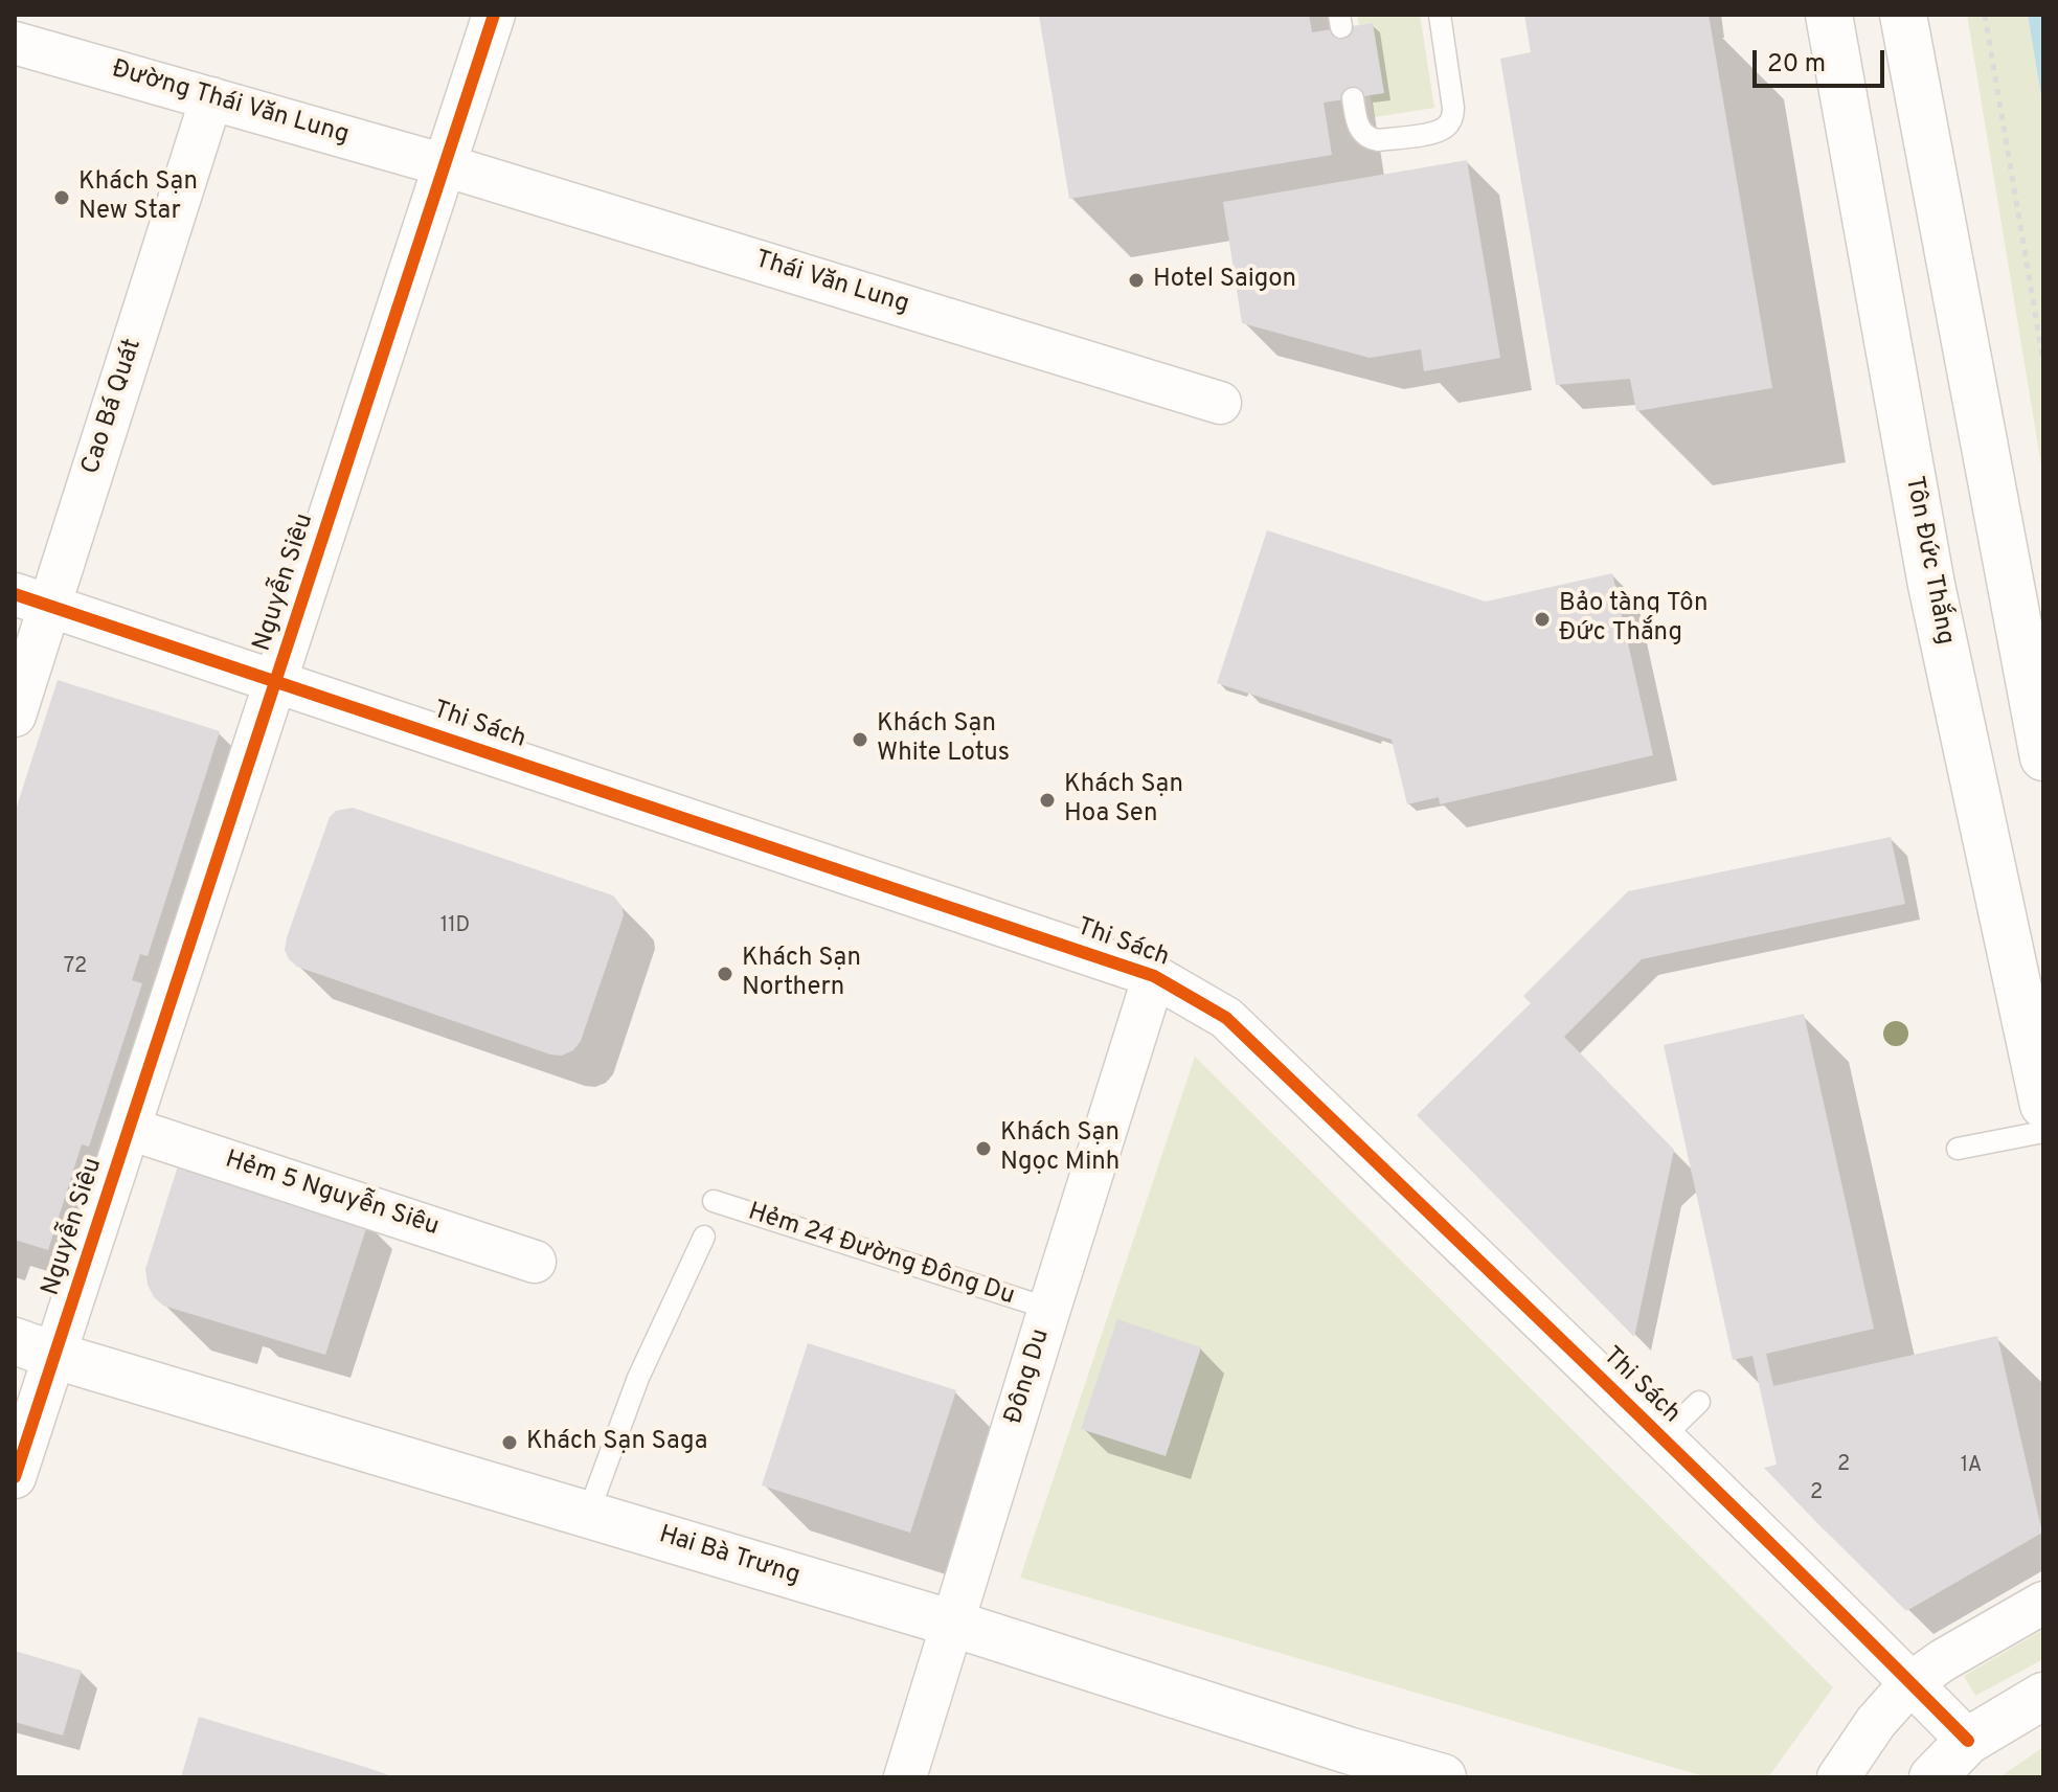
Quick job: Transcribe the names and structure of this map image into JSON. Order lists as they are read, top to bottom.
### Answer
{
  "streets": {
    "main road": ["Tôn Đức Thắng", "Hai Bà Trưng"],
    "street": [
      "Đường Thái Văn Lung",
      "Thái Văn Lung",
      "Cao Bá Quát",
      "Nguyễn Siêu",
      "Thi Sách",
      "Hẻm 5 Nguyễn Siêu",
      "Đông Du"
    ],
    "lane": ["Hẻm 24 Đường Đông Du"]
  },
  "crossings": [
    ["Đường Thái Văn Lung", "Thái Văn Lung"],
    ["Đường Thái Văn Lung", "Cao Bá Quát"],
    ["Đường Thái Văn Lung", "Nguyễn Siêu"],
    ["Thái Văn Lung", "Nguyễn Siêu"],
    ["Cao Bá Quát", "Thi Sách"],
    ["Nguyễn Siêu", "Thi Sách"],
    ["Nguyễn Siêu", "Hẻm 5 Nguyễn Siêu"],
    ["Nguyễn Siêu", "Hai Bà Trưng"],
    ["Thi Sách", "Đông Du"],
    ["Hẻm 24 Đường Đông Du", "Đông Du"],
    ["Đông Du", "Hai Bà Trưng"]
  ],
  "places": [
    "Khách Sạn New Star",
    "Hotel Saigon",
    "Bảo tàng Tôn Đức Thắng",
    "Khách Sạn White Lotus",
    "Khách Sạn Hoa Sen",
    "Khách Sạn Northern",
    "Khách Sạn Ngọc Minh",
    "Khách Sạn Saga"
  ],
  "house_numbers": [
    "11D",
    "72",
    "2",
    "1A",
    "2"
  ],
  "scale_bar": "20 m"
}
